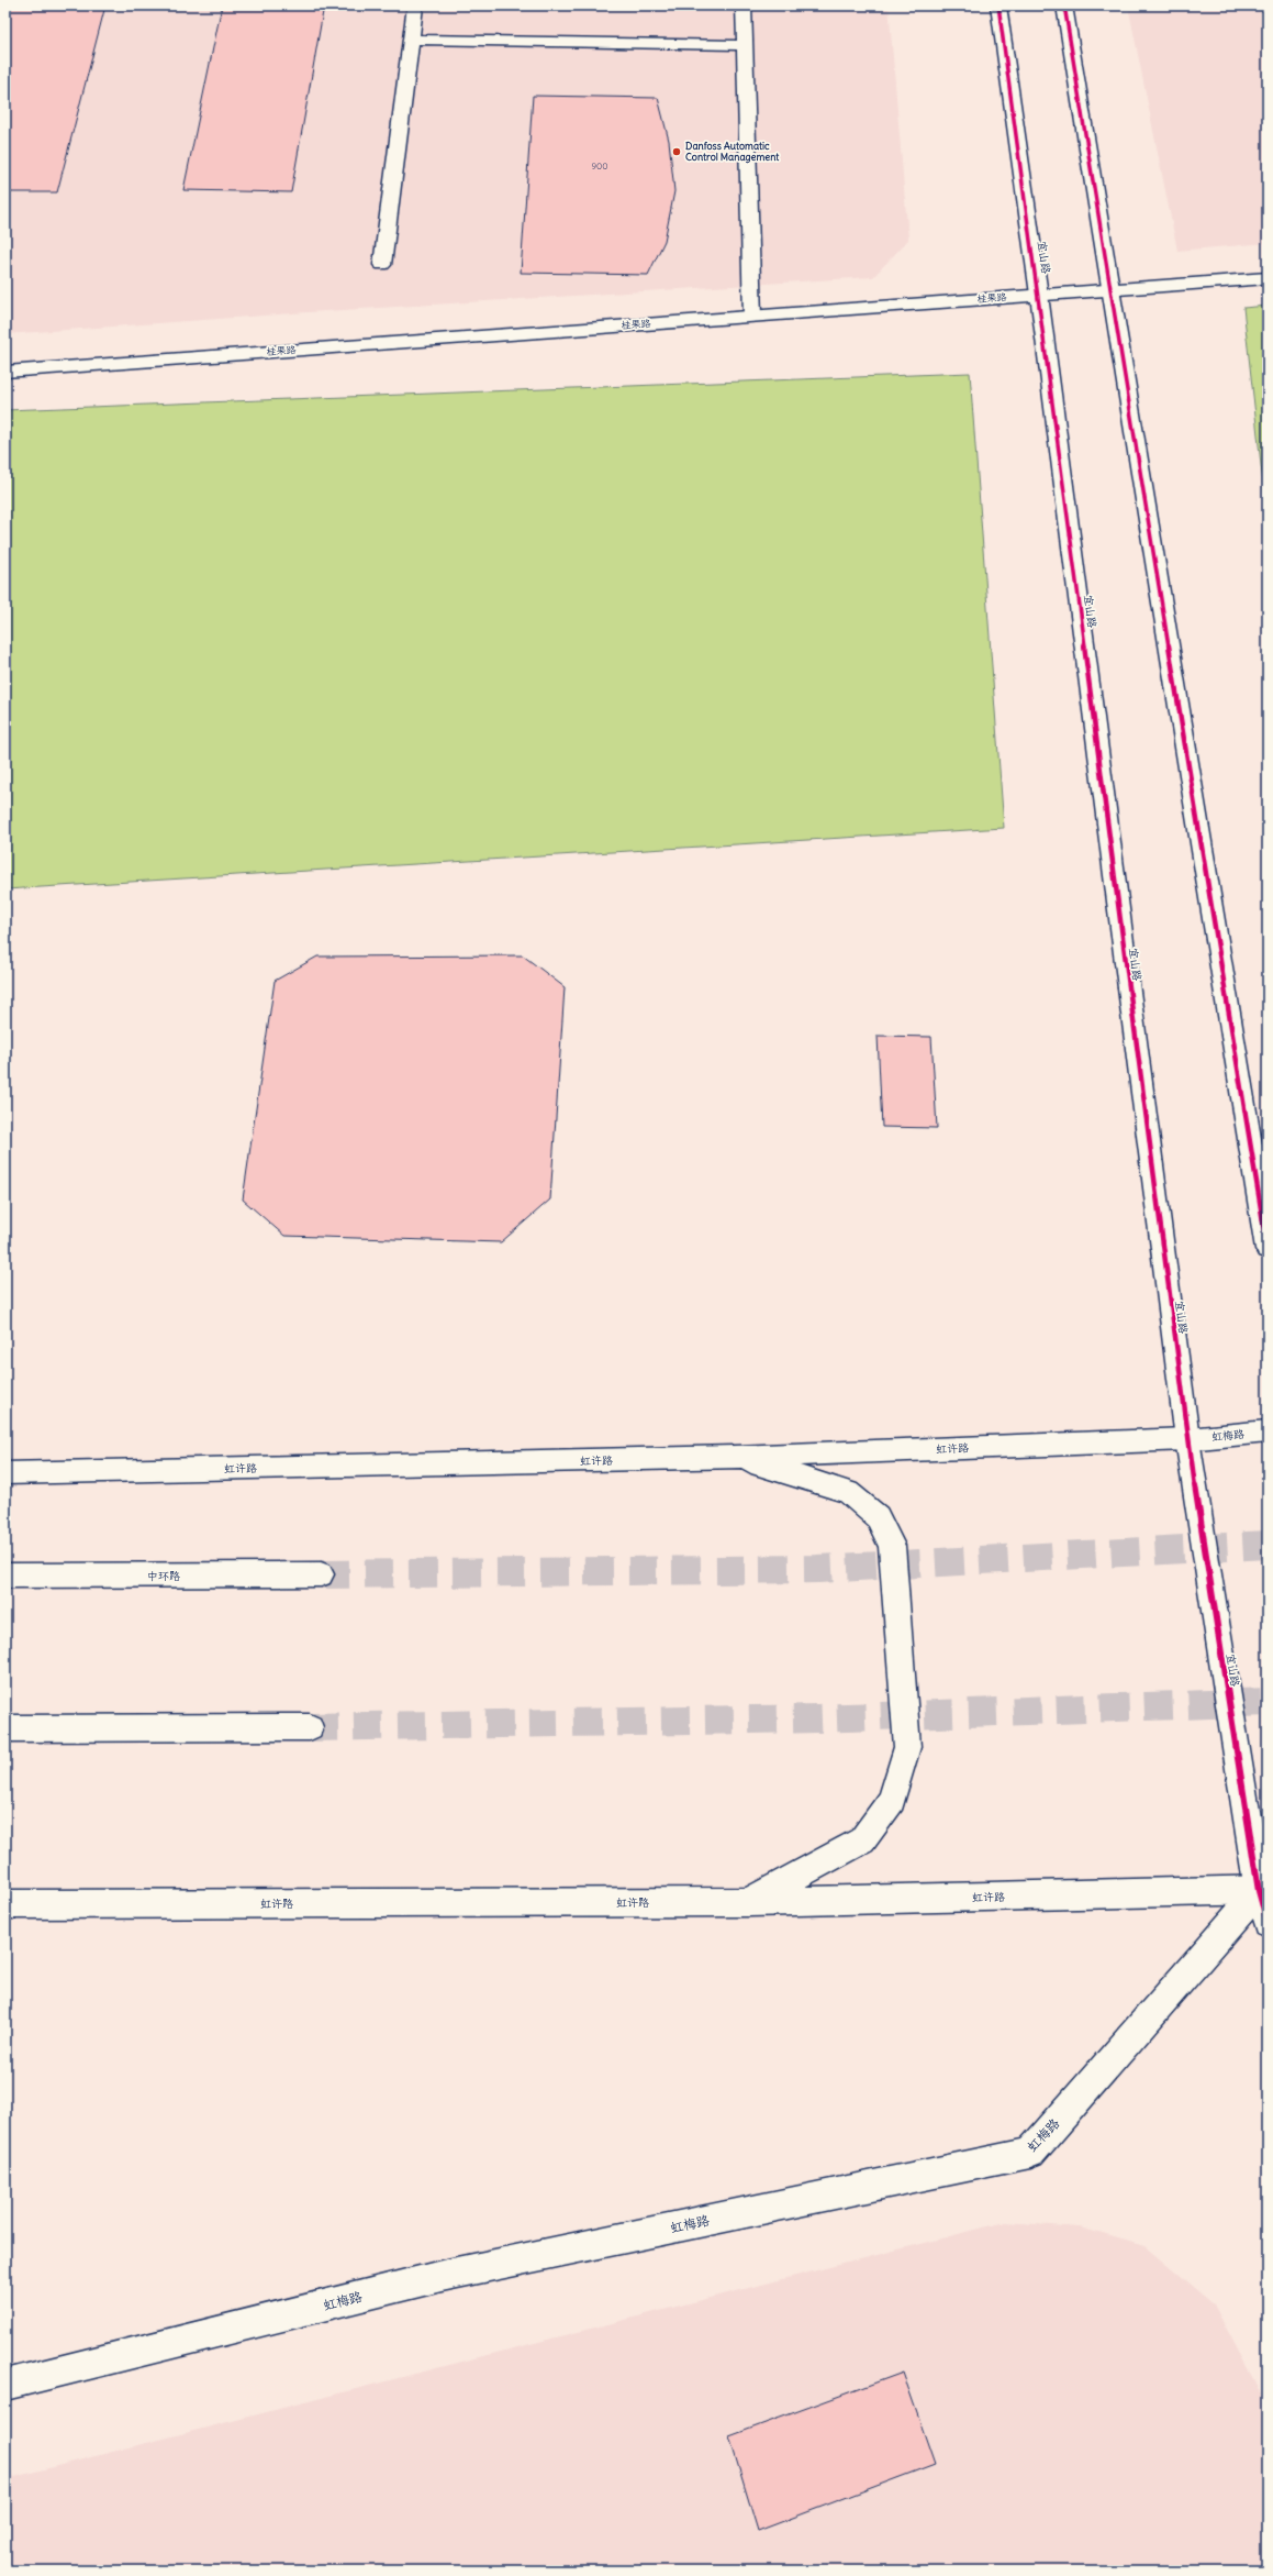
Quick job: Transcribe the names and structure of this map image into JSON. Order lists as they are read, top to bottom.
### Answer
{
  "streets": {
    "main road": [
      "宜山路",
      "桂果路",
      "虹梅路",
      "虹许路",
      "中环路"
    ]
  },
  "crossings": [
    ["宜山路", "桂果路"],
    ["宜山路", "虹梅路"],
    ["宜山路", "虹许路"],
    ["虹梅路", "虹许路"]
  ],
  "places": ["Danfoss Automatic Control Management"],
  "house_numbers": ["900"]
}
